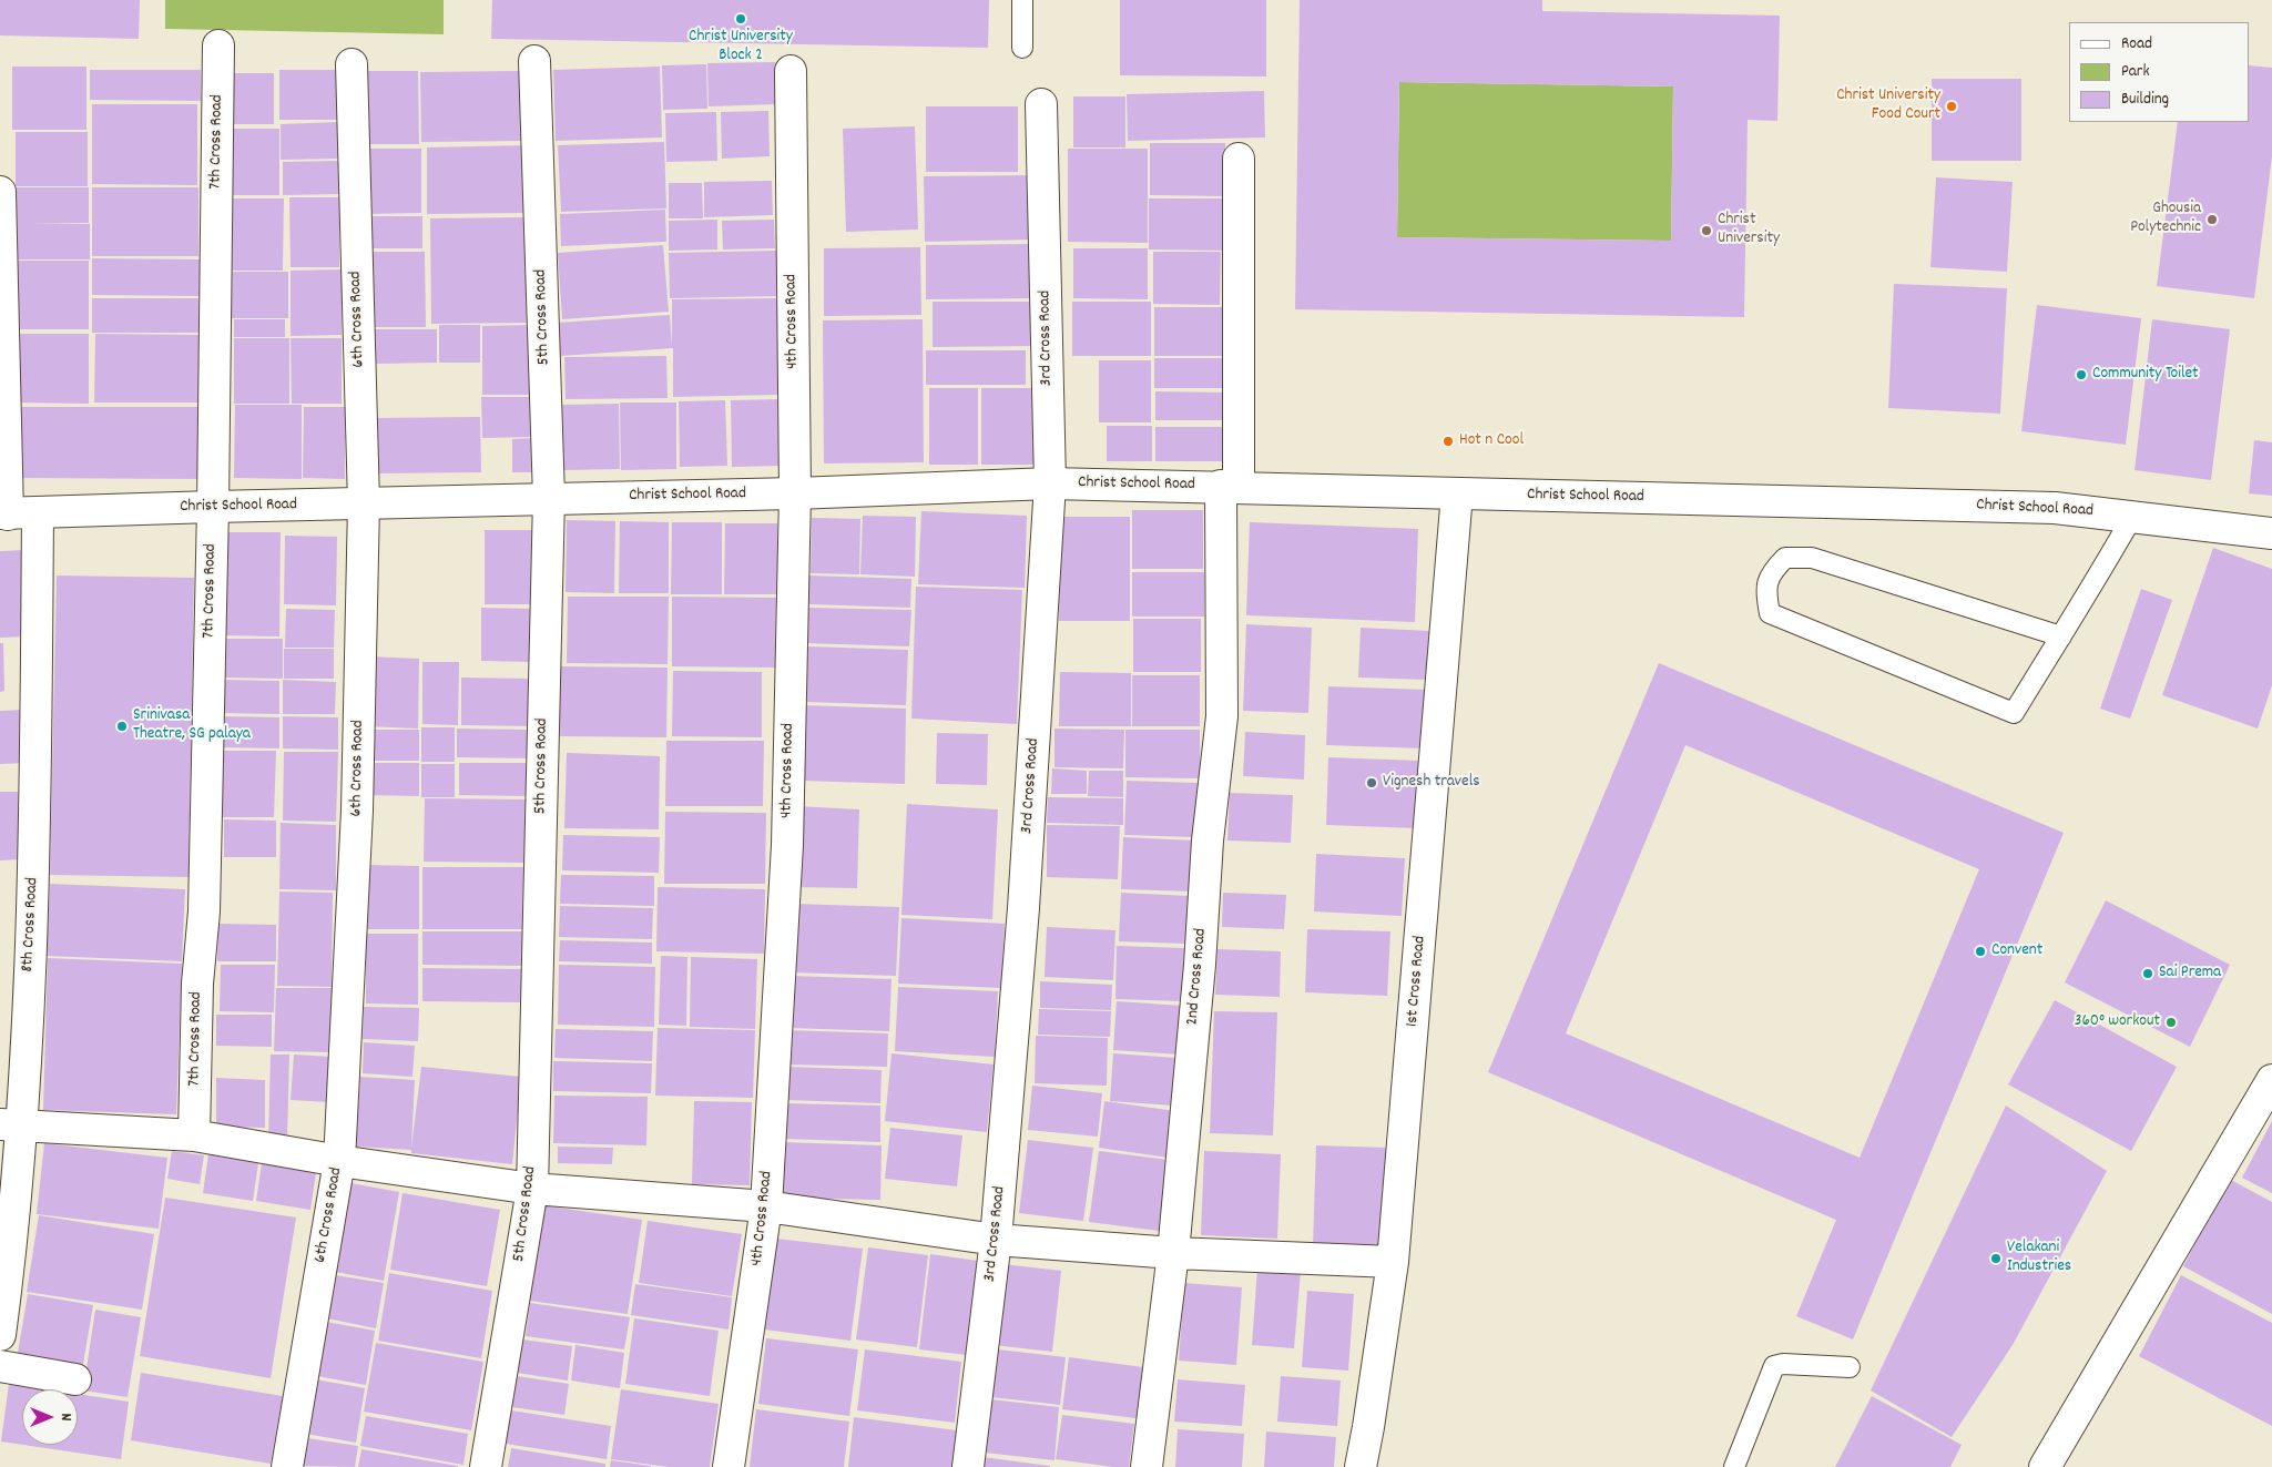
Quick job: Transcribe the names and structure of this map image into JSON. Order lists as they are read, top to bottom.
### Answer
{
  "streets": {
    "street": [
      "7th Cross Road",
      "5th Cross Road",
      "6th Cross Road",
      "4th Cross Road",
      "3rd Cross Road",
      "Christ School Road",
      "8th Cross Road",
      "2nd Cross Road",
      "1st Cross Road"
    ]
  },
  "crossings": [
    ["7th Cross Road", "Christ School Road"],
    ["5th Cross Road", "Christ School Road"],
    ["6th Cross Road", "Christ School Road"],
    ["4th Cross Road", "Christ School Road"],
    ["3rd Cross Road", "Christ School Road"],
    ["Christ School Road", "8th Cross Road"],
    ["Christ School Road", "2nd Cross Road"],
    ["Christ School Road", "1st Cross Road"]
  ],
  "places": [
    "Christ University Block 2",
    "Christ University Food Court",
    "Ghousia Polytechnic",
    "Christ University",
    "Community Toilet",
    "Hot n Cool",
    "Srinivasa Theatre, SG palaya",
    "Vignesh travels",
    "Convent",
    "Sai Prema",
    "360° workout",
    "Velakani Industries"
  ],
  "legend": ["Road", "Park", "Building"],
  "north": "right"
}
